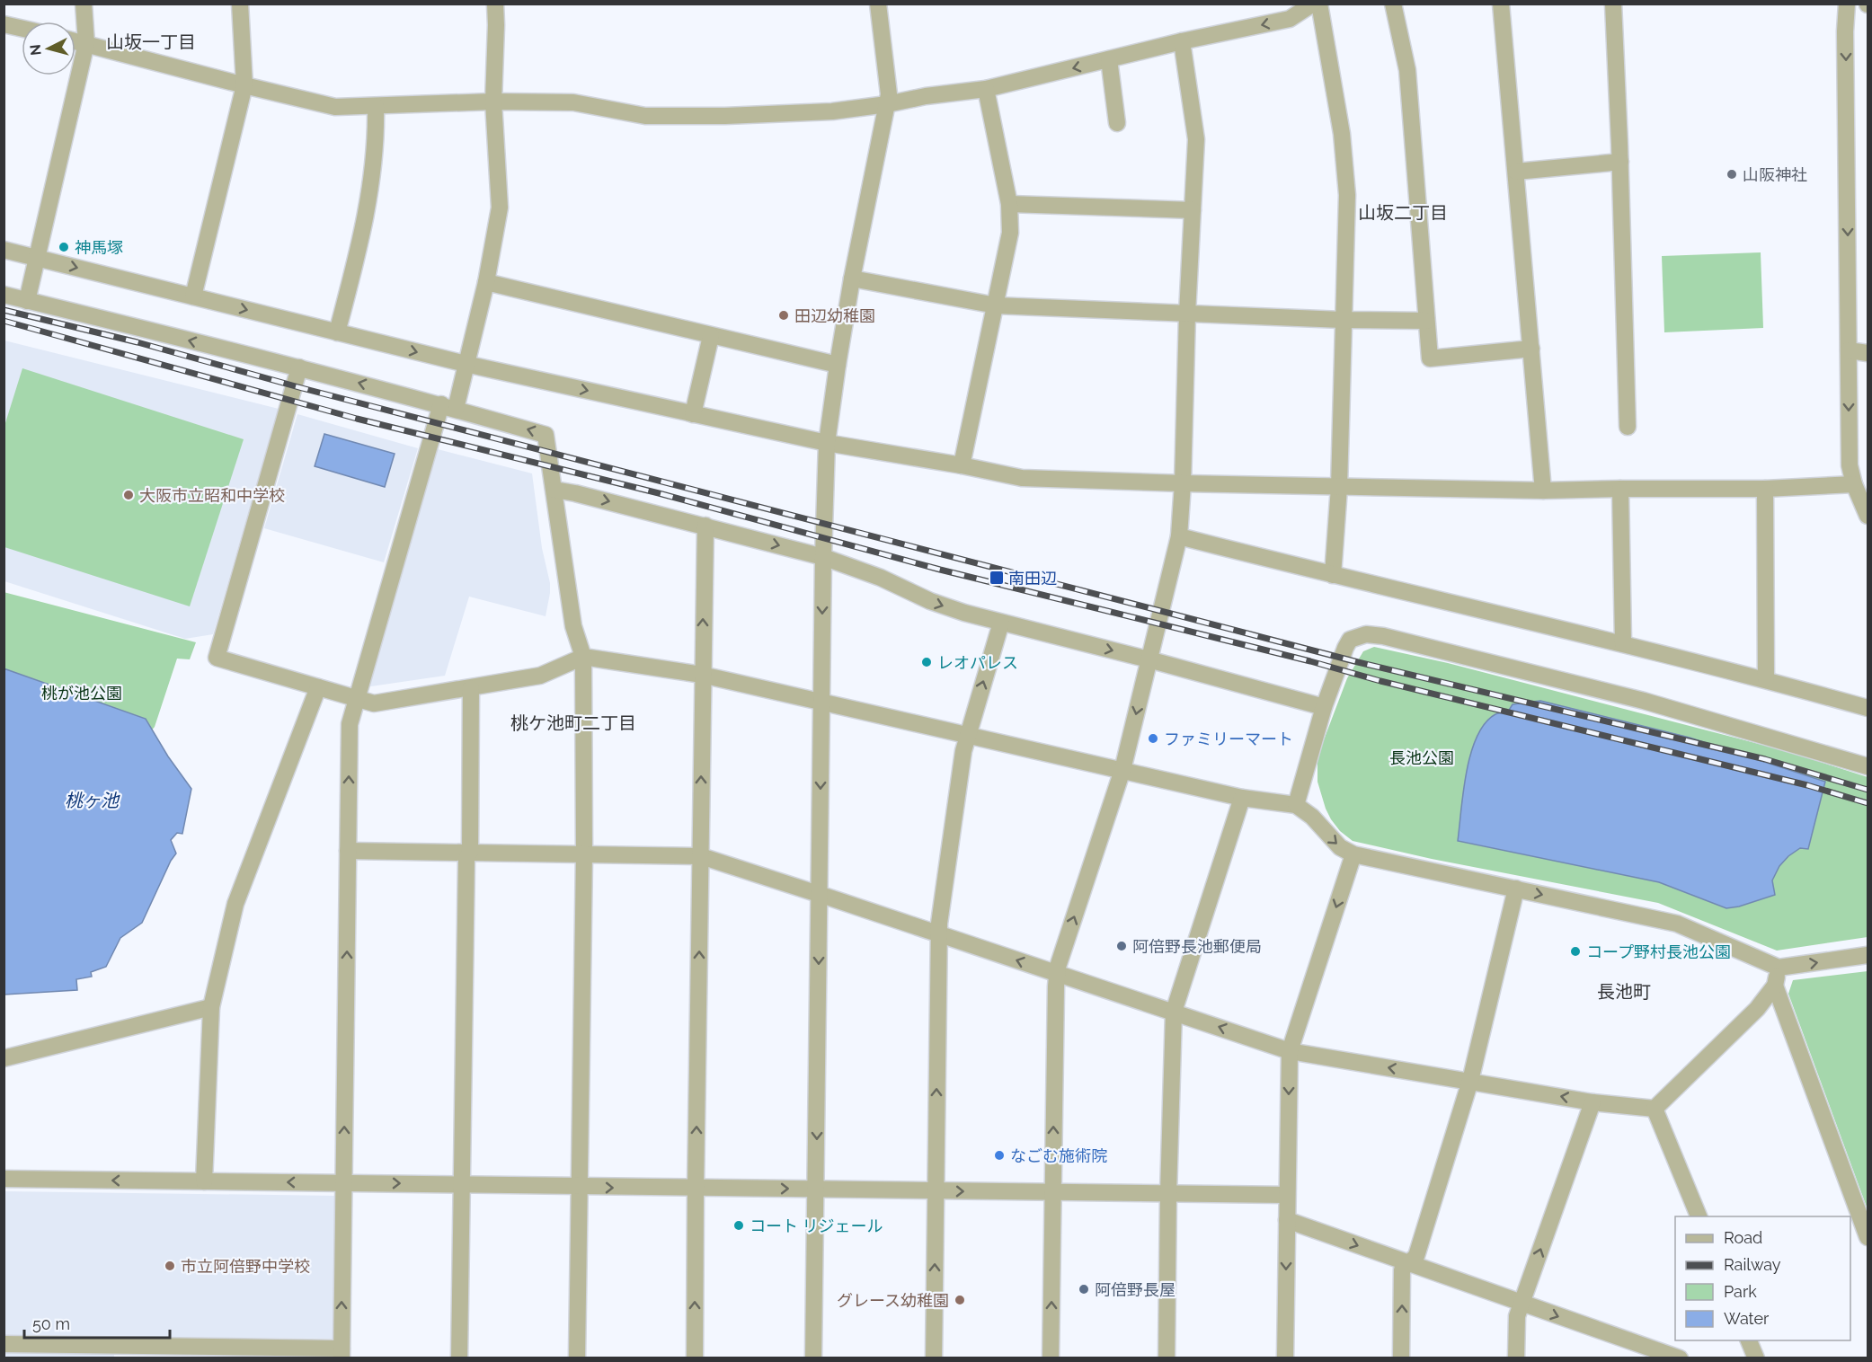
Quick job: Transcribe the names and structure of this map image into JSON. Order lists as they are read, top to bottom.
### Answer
{
  "districts": [
    "山坂一丁目",
    "山坂二丁目",
    "桃ケ池町二丁目",
    "長池町"
  ],
  "water": ["桃ヶ池"],
  "parks": ["桃が池公園", "長池公園"],
  "places": {
    "other": [
      "山阪神社",
      "神馬塚",
      "田辺幼稚園",
      "大阪市立昭和中学校",
      "レオパレス",
      "ファミリーマート",
      "阿倍野長池郵便局",
      "コープ野村長池公園",
      "なごむ施術院",
      "コート リジェール",
      "市立阿倍野中学校",
      "阿倍野長屋",
      "グレース幼稚園"
    ],
    "transit": ["南田辺"]
  },
  "legend": [
    "Road",
    "Railway",
    "Park",
    "Water"
  ],
  "scale_bar": "50 m",
  "north": "left"
}
